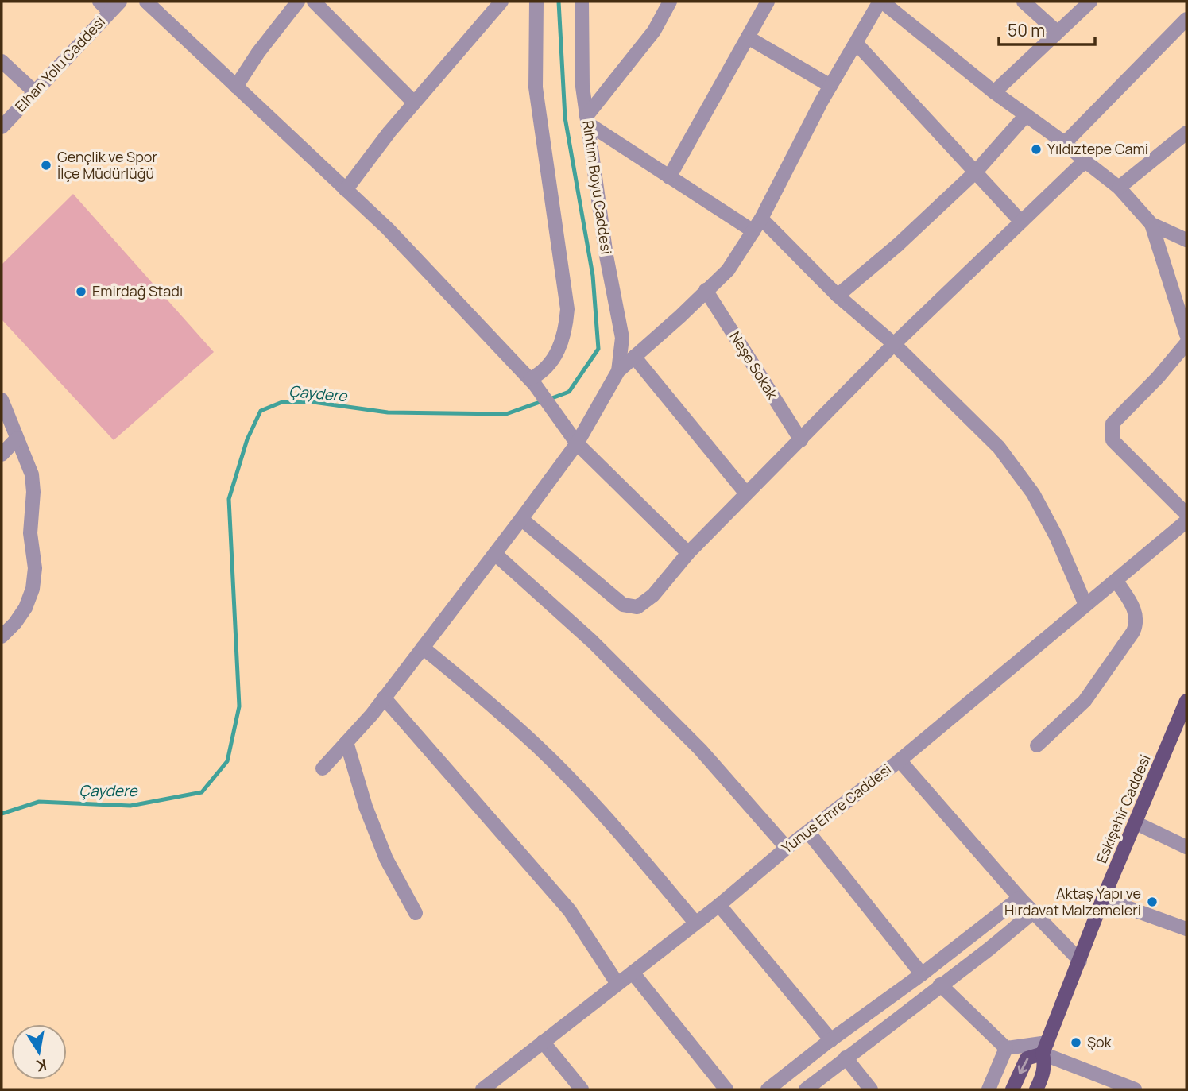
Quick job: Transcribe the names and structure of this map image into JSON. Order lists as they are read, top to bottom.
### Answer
{
  "streets": {
    "main road": ["Eskişehir Caddesi"],
    "street": [
      "Elhan Yolu Caddesi",
      "Rıhtım Boyu Caddesi",
      "Neşe Sokak",
      "Yunus Emre Caddesi"
    ]
  },
  "water": ["Çaydere"],
  "places": [
    "Yıldıztepe Cami",
    "Gençlik ve Spor İlçe Müdürlüğü",
    "Emirdağ Stadı",
    "Aktaş Yapı ve Hırdavat Malzemeleri",
    "Şok"
  ],
  "scale_bar": "50 m",
  "north": "bottom"
}
